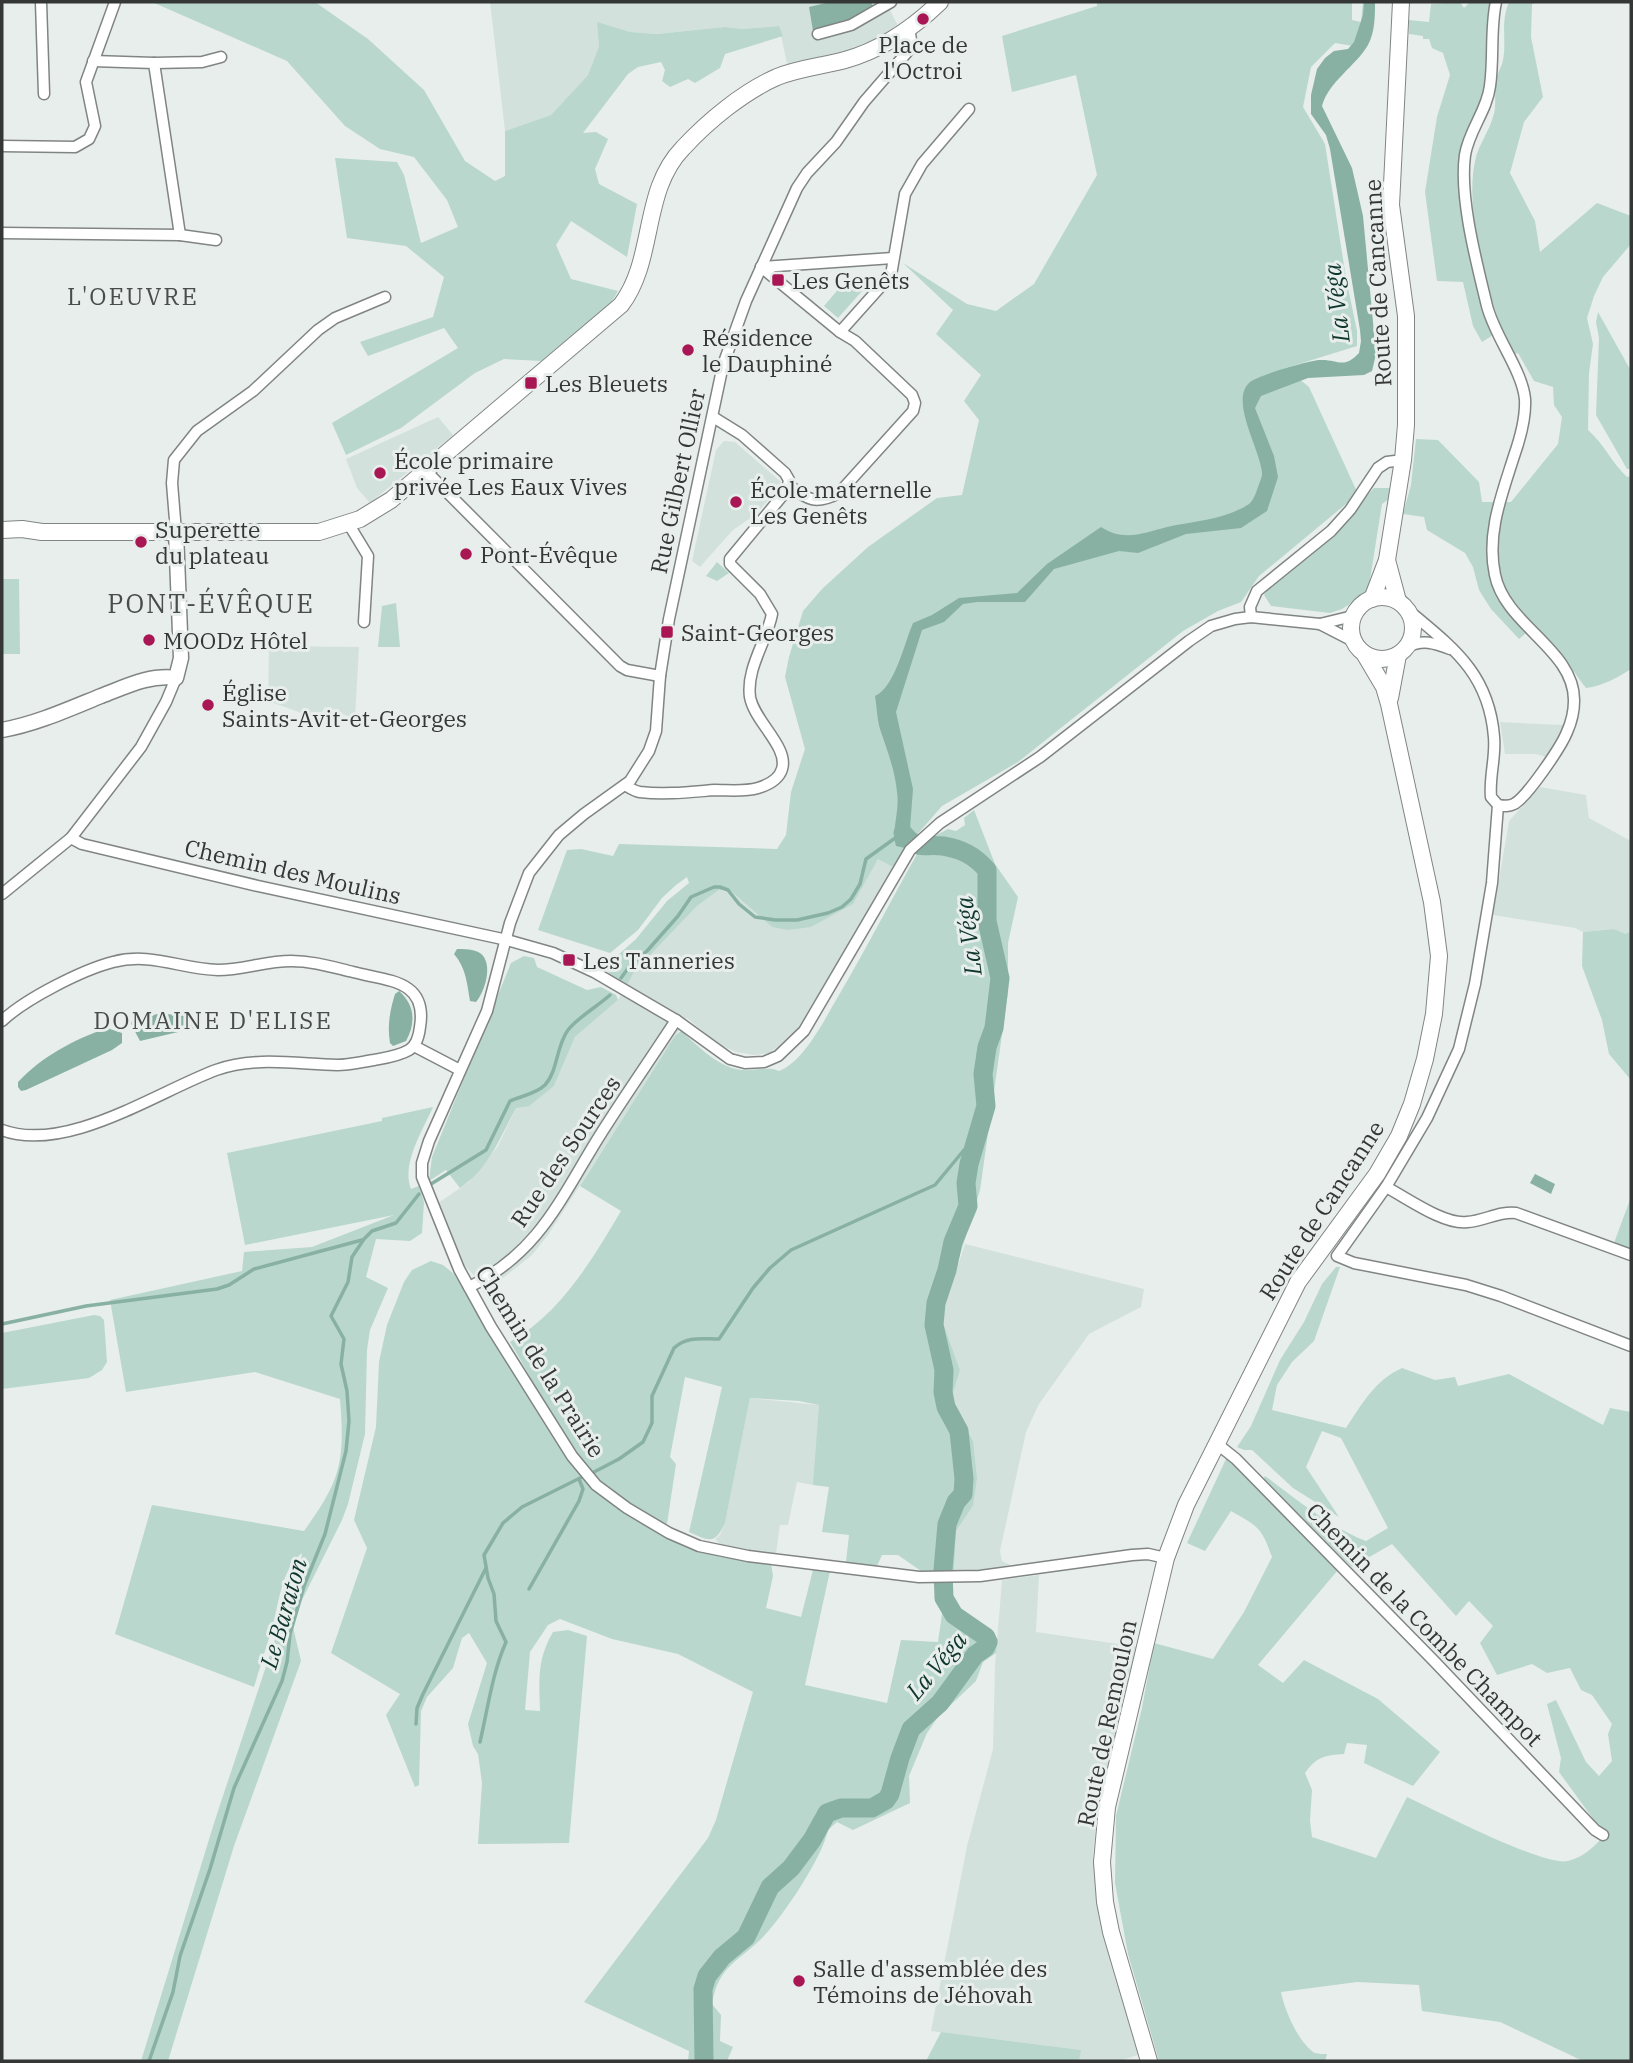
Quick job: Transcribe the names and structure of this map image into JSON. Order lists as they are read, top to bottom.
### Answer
{
  "streets": {
    "main road": ["Route de Cancanne", "Route de Remoulon"],
    "street": [
      "Rue Gilbert Ollier",
      "Chemin des Moulins",
      "Rue des Sources",
      "Chemin de la Prairie",
      "Chemin de la Combe Champot"
    ]
  },
  "crossings": [
    ["Route de Cancanne", "Chemin de la Prairie"],
    ["Route de Cancanne", "Chemin de la Combe Champot"],
    ["Route de Cancanne", "Route de Remoulon"],
    ["Rue Gilbert Ollier", "Chemin des Moulins"],
    ["Rue Gilbert Ollier", "Chemin de la Prairie"],
    ["Chemin des Moulins", "Rue des Sources"],
    ["Chemin des Moulins", "Chemin de la Prairie"],
    ["Rue des Sources", "Chemin de la Prairie"],
    ["Chemin de la Prairie", "Route de Remoulon"]
  ],
  "districts": ["L'OEUVRE", "PONT-ÉVÊQUE", "DOMAINE D'ELISE"],
  "water": ["La Véga", "Le Baraton"],
  "places": {
    "other": [
      "Place de l'Octroi",
      "Résidence le Dauphiné",
      "École primaire privée Les Eaux Vives",
      "École maternelle Les Genêts",
      "Superette du plateau",
      "Pont-Évêque",
      "MOODz Hôtel",
      "Église Saints-Avit-et-Georges",
      "Salle d'assemblée des Témoins de Jéhovah"
    ],
    "transit": [
      "Les Genêts",
      "Les Bleuets",
      "Saint-Georges",
      "Les Tanneries"
    ]
  }
}
